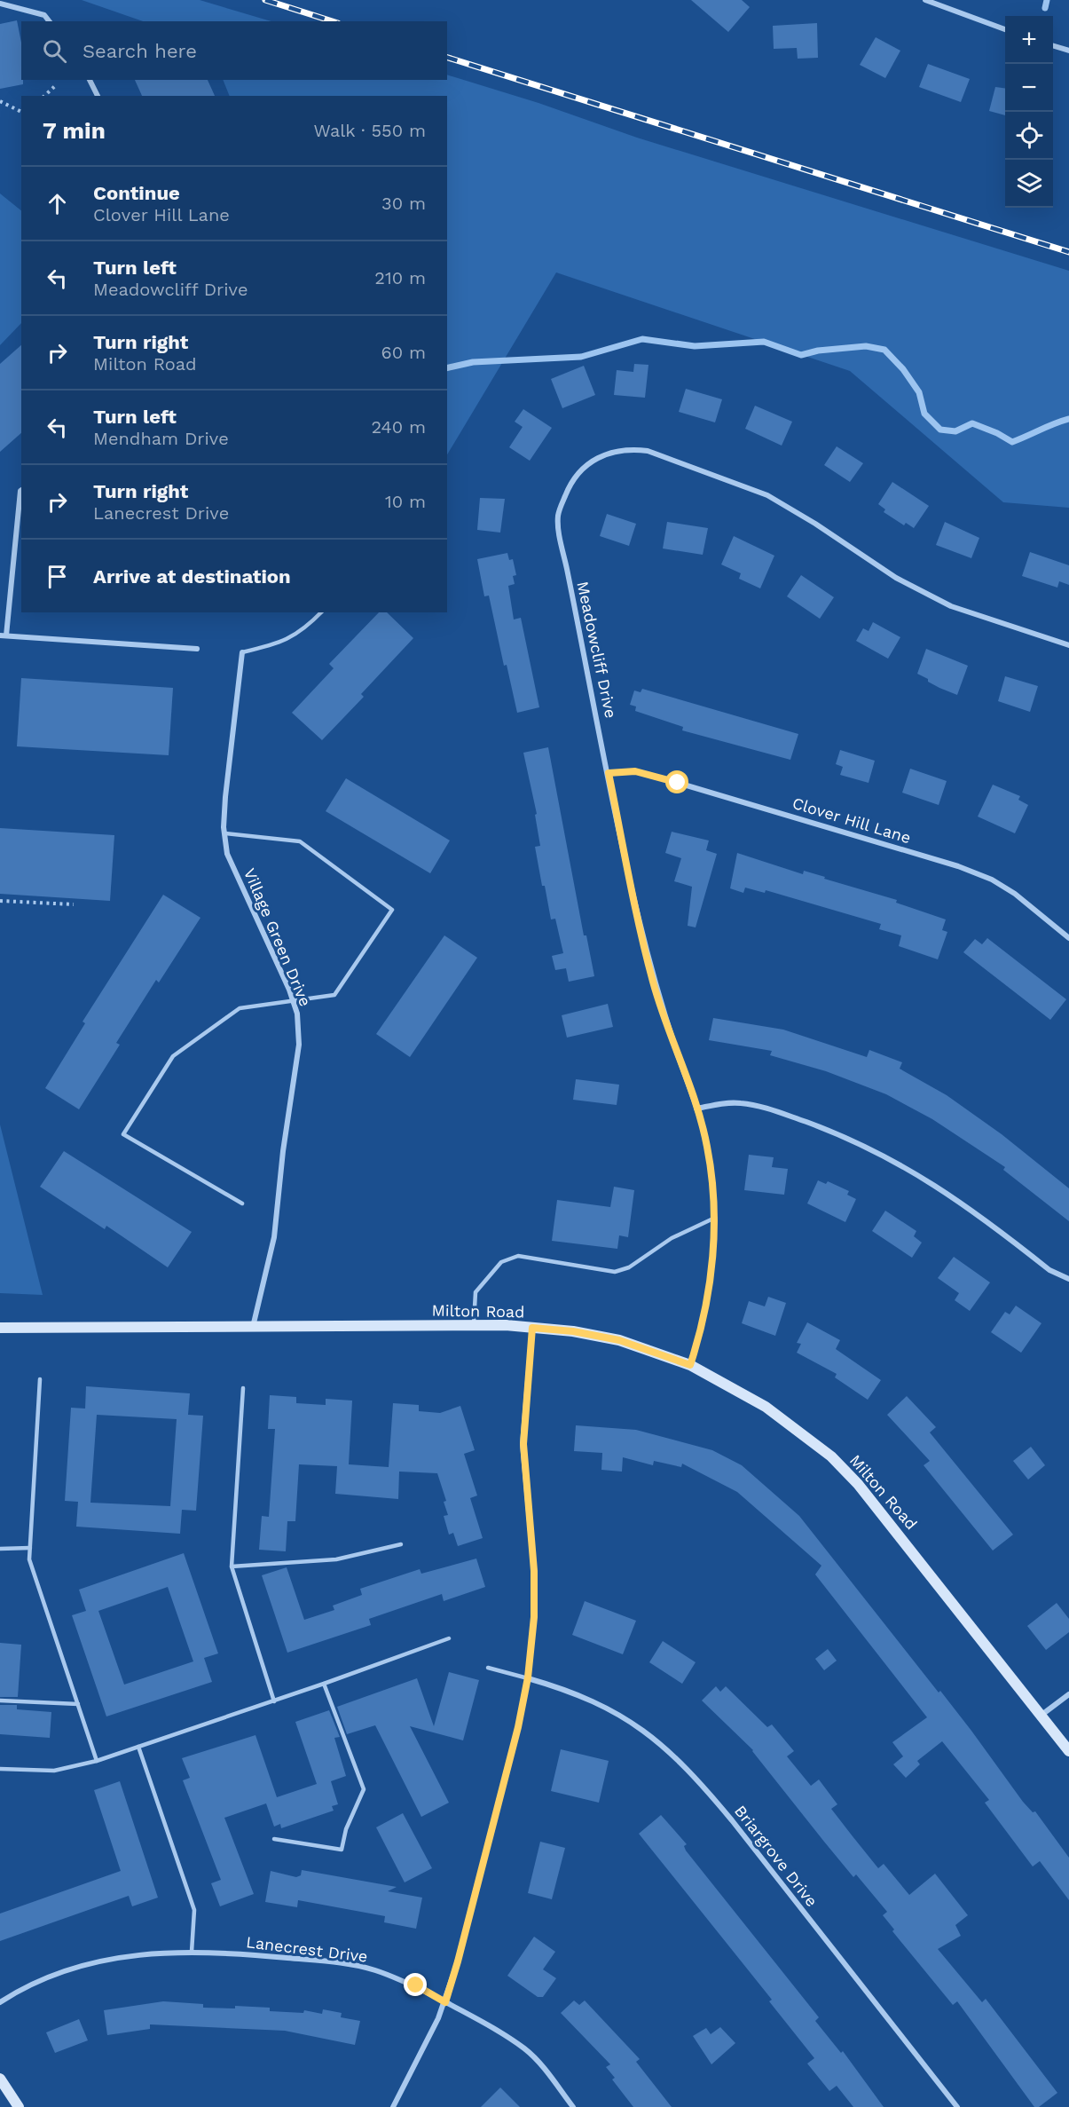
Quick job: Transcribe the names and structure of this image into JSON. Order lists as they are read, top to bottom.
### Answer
{
  "streets": {
    "street": [
      "Meadowcliff Drive",
      "Clover Hill Lane",
      "Village Green Drive",
      "Milton Road",
      "Briargrove Drive",
      "Lanecrest Drive"
    ]
  },
  "crossings": [
    ["Meadowcliff Drive", "Clover Hill Lane"],
    ["Meadowcliff Drive", "Milton Road"],
    ["Village Green Drive", "Milton Road"]
  ],
  "page": {
    "map_buttons": ["+", "−"],
    "search": "Search here",
    "heading": ["7 min", "Walk · 550 m"],
    "list": [
      ["Continue", "Clover Hill Lane", "30 m"],
      ["Turn left", "Meadowcliff Drive", "210 m"],
      ["Turn right", "Milton Road", "60 m"],
      ["Turn left", "Mendham Drive", "240 m"],
      ["Turn right", "Lanecrest Drive", "10 m"],
      "Arrive at destination"
    ]
  }
}
